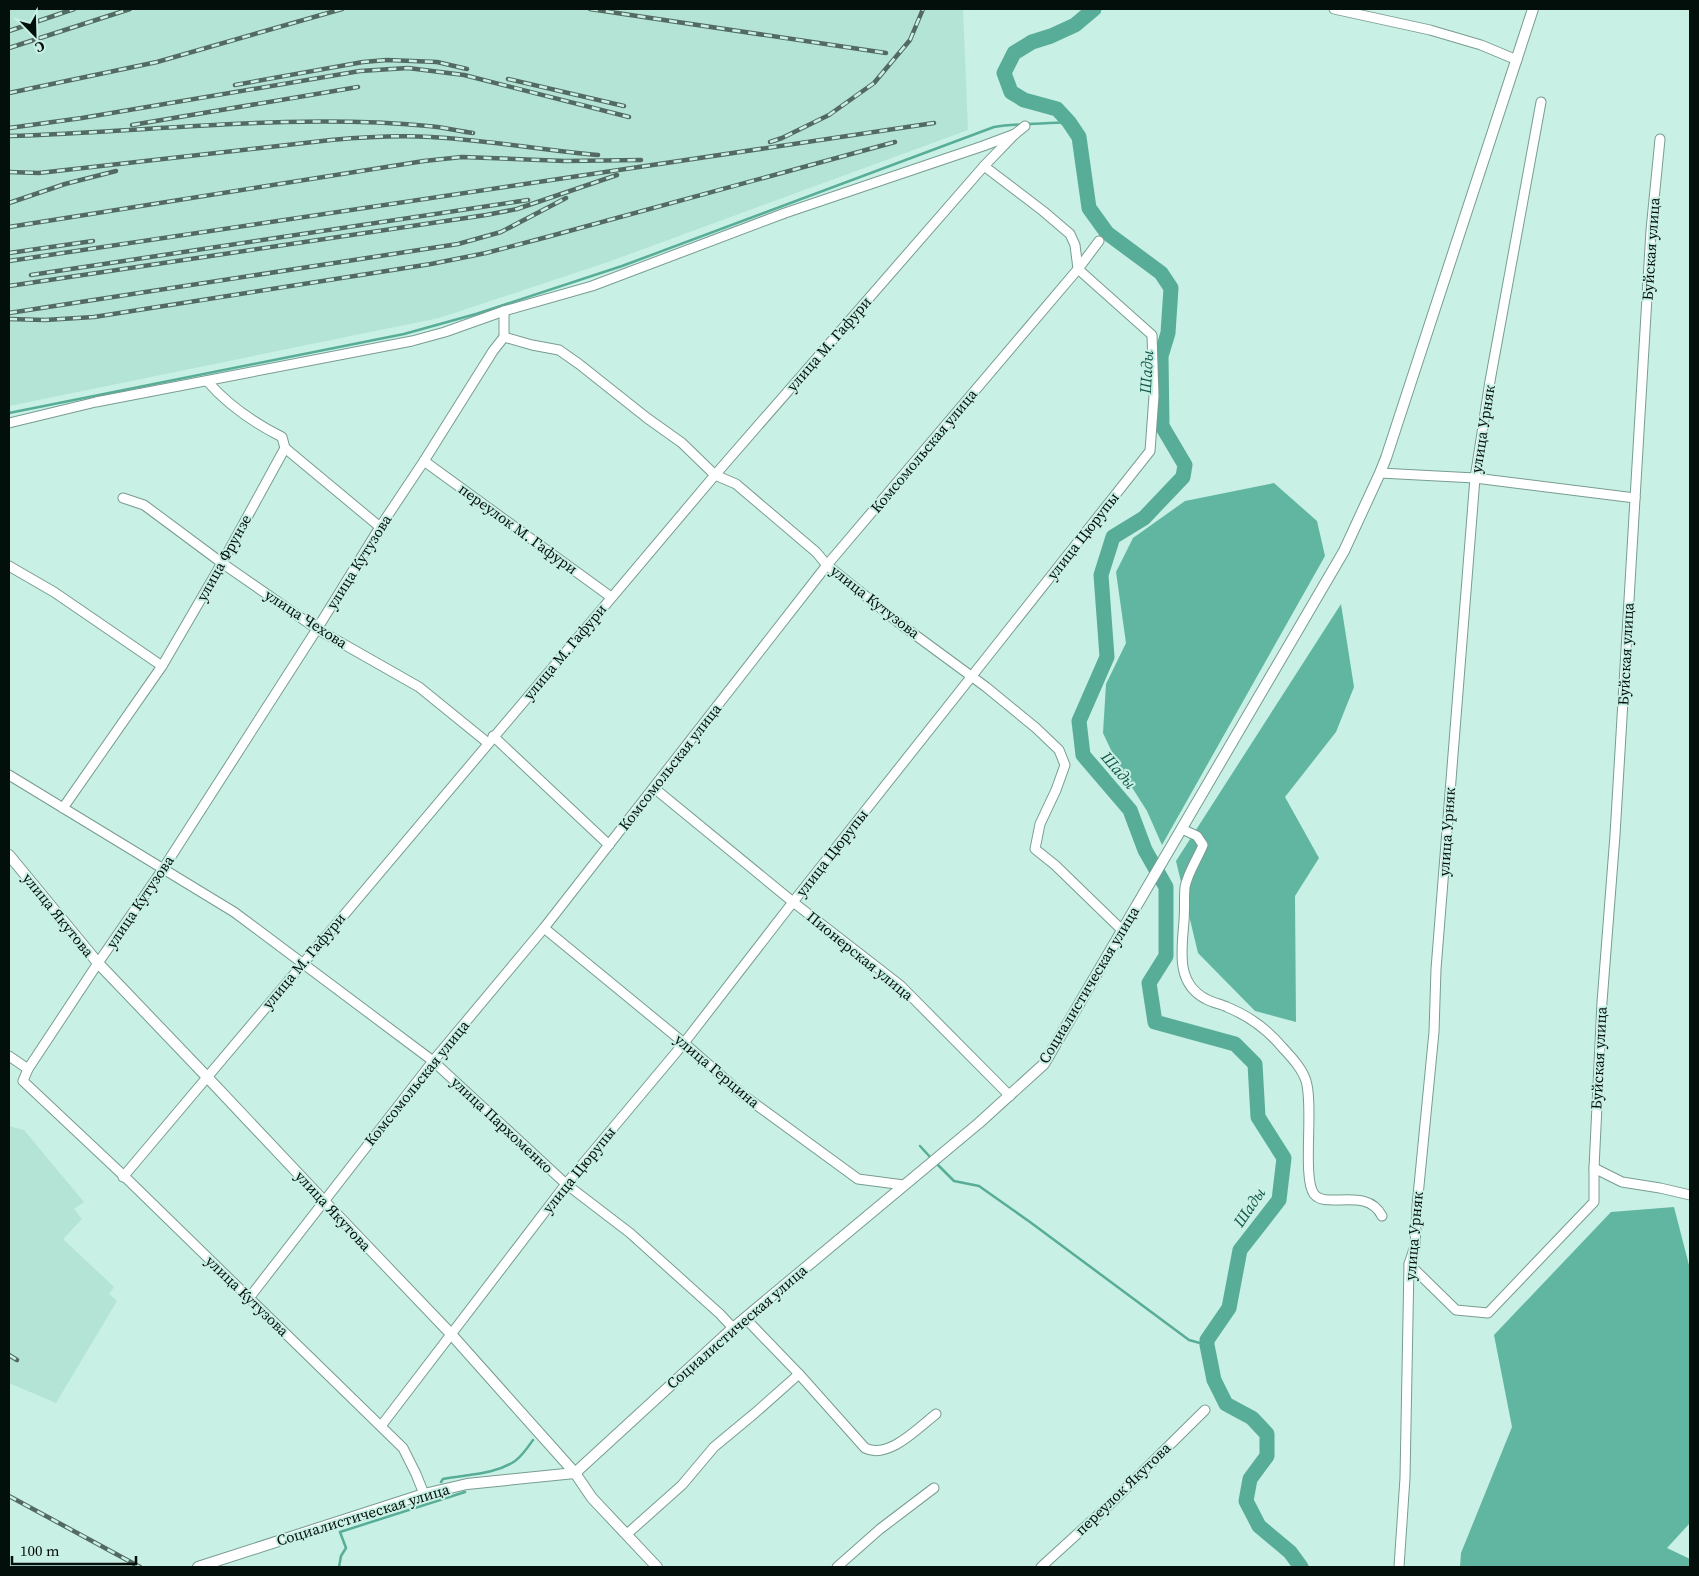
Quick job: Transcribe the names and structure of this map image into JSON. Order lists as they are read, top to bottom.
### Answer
{
  "streets": {
    "street": [
      "Буйская улица",
      "улица М. Гафури",
      "улица Урняк",
      "Комсомольская улица",
      "переулок М. Гафури",
      "улица Цюрупы",
      "улица Фрунзе",
      "улица Кутузова",
      "улица Чехова",
      "улица Якутова",
      "Пионерская улица",
      "Социалистическая улица",
      "улица Герцина",
      "улица Пархоменко",
      "переулок Якутова"
    ]
  },
  "crossings": [
    ["Буйская улица", "улица Урняк"],
    ["улица М. Гафури", "переулок М. Гафури"],
    ["улица М. Гафури", "улица Кутузова"],
    ["улица М. Гафури", "улица Чехова"],
    ["улица М. Гафури", "улица Якутова"],
    ["улица М. Гафури", "улица Пархоменко"],
    ["Комсомольская улица", "улица Цюрупы"],
    ["Комсомольская улица", "улица Кутузова"],
    ["Комсомольская улица", "улица Чехова"],
    ["Комсомольская улица", "улица Якутова"],
    ["Комсомольская улица", "Пионерская улица"],
    ["Комсомольская улица", "улица Герцина"],
    ["Комсомольская улица", "улица Пархоменко"],
    ["переулок М. Гафури", "улица Кутузова"],
    ["улица Цюрупы", "улица Кутузова"],
    ["улица Цюрупы", "улица Якутова"],
    ["улица Цюрупы", "Пионерская улица"],
    ["улица Цюрупы", "улица Герцина"],
    ["улица Цюрупы", "улица Пархоменко"],
    ["улица Фрунзе", "улица Чехова"],
    ["улица Фрунзе", "улица Пархоменко"],
    ["улица Кутузова", "улица Чехова"],
    ["улица Кутузова", "улица Якутова"],
    ["улица Кутузова", "Социалистическая улица"],
    ["улица Кутузова", "улица Пархоменко"],
    ["улица Якутова", "Социалистическая улица"],
    ["Пионерская улица", "Социалистическая улица"],
    ["Социалистическая улица", "улица Герцина"],
    ["Социалистическая улица", "улица Пархоменко"]
  ],
  "water": ["Шады"],
  "scale_bar": "100 m",
  "north": "bottom right"
}
